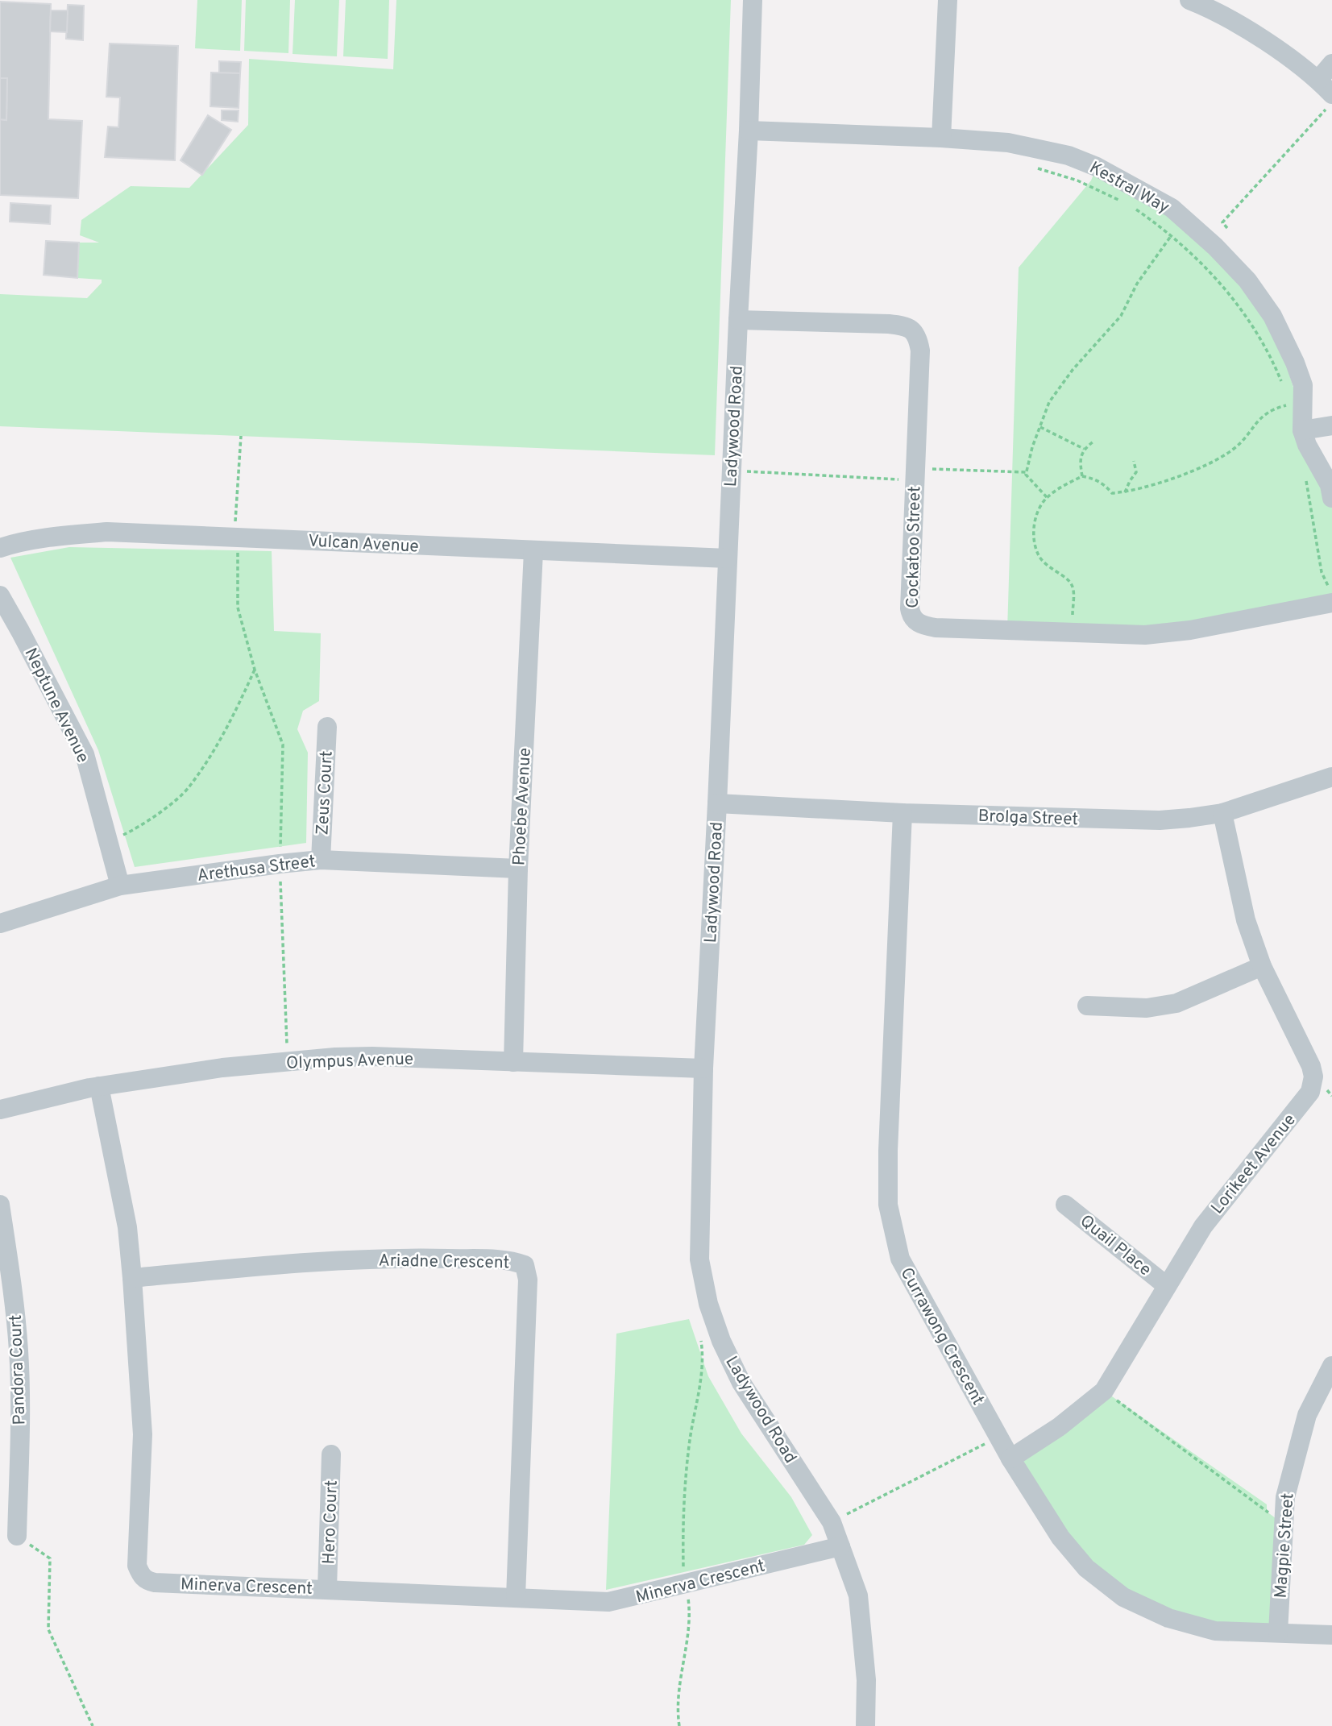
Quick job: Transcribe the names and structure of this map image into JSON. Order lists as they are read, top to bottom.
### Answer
{
  "streets": {
    "street": [
      "Kestral Way",
      "Ladywood Road",
      "Vulcan Avenue",
      "Cockatoo Street",
      "Neptune Avenue",
      "Zeus Court",
      "Phoebe Avenue",
      "Brolga Street",
      "Arethusa Street",
      "Olympus Avenue",
      "Lorikeet Avenue",
      "Quail Place",
      "Ariadne Crescent",
      "Currawong Crescent",
      "Pandora Court",
      "Hero Court",
      "Magpie Street",
      "Minerva Crescent"
    ]
  },
  "crossings": [
    ["Kestral Way", "Ladywood Road"],
    ["Ladywood Road", "Vulcan Avenue"],
    ["Ladywood Road", "Cockatoo Street"],
    ["Ladywood Road", "Brolga Street"],
    ["Ladywood Road", "Olympus Avenue"],
    ["Ladywood Road", "Minerva Crescent"],
    ["Vulcan Avenue", "Phoebe Avenue"],
    ["Neptune Avenue", "Arethusa Street"],
    ["Zeus Court", "Arethusa Street"],
    ["Phoebe Avenue", "Arethusa Street"],
    ["Phoebe Avenue", "Olympus Avenue"],
    ["Brolga Street", "Lorikeet Avenue"],
    ["Brolga Street", "Currawong Crescent"],
    ["Olympus Avenue", "Minerva Crescent"],
    ["Lorikeet Avenue", "Quail Place"],
    ["Lorikeet Avenue", "Currawong Crescent"],
    ["Ariadne Crescent", "Minerva Crescent"],
    ["Currawong Crescent", "Magpie Street"],
    ["Hero Court", "Minerva Crescent"]
  ]
}
